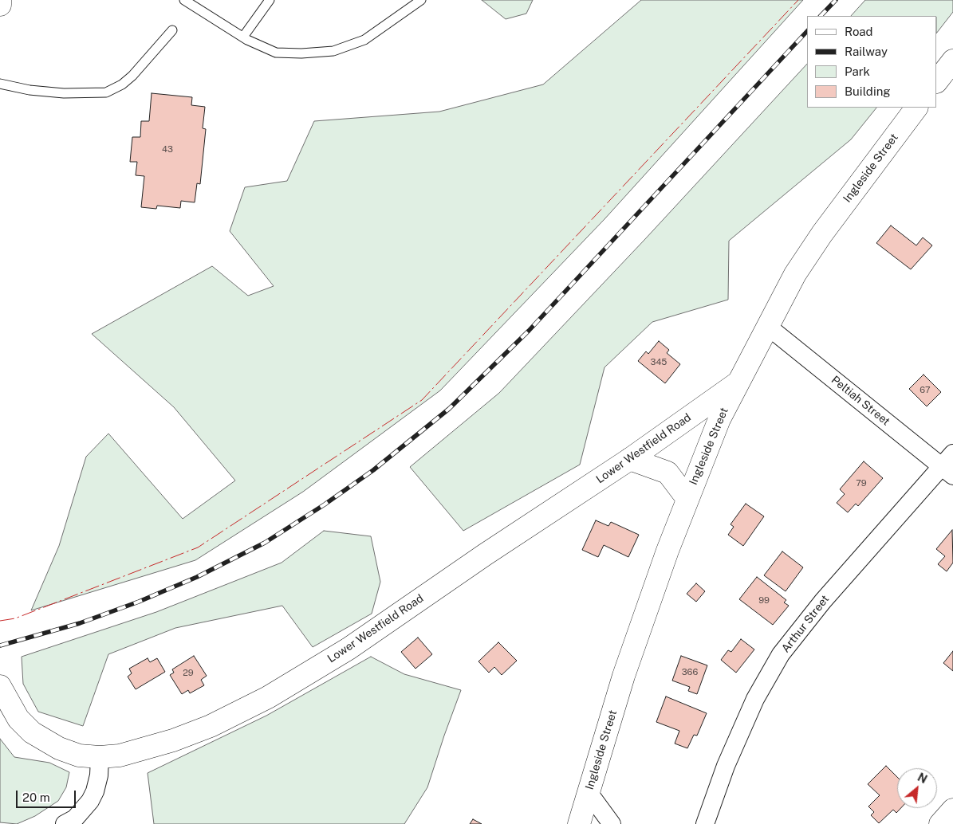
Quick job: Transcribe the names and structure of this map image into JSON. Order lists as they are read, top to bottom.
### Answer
{
  "streets": {
    "main road": ["Ingleside Street", "Lower Westfield Road"],
    "street": ["Peltiah Street", "Arthur Street"]
  },
  "crossings": [
    ["Ingleside Street", "Peltiah Street"],
    ["Ingleside Street", "Lower Westfield Road"],
    ["Peltiah Street", "Arthur Street"]
  ],
  "house_numbers": [
    "43",
    "345",
    "67",
    "79",
    "99",
    "366",
    "29"
  ],
  "legend": [
    "Road",
    "Railway",
    "Park",
    "Building"
  ],
  "scale_bar": "20 m",
  "north": "top right"
}
